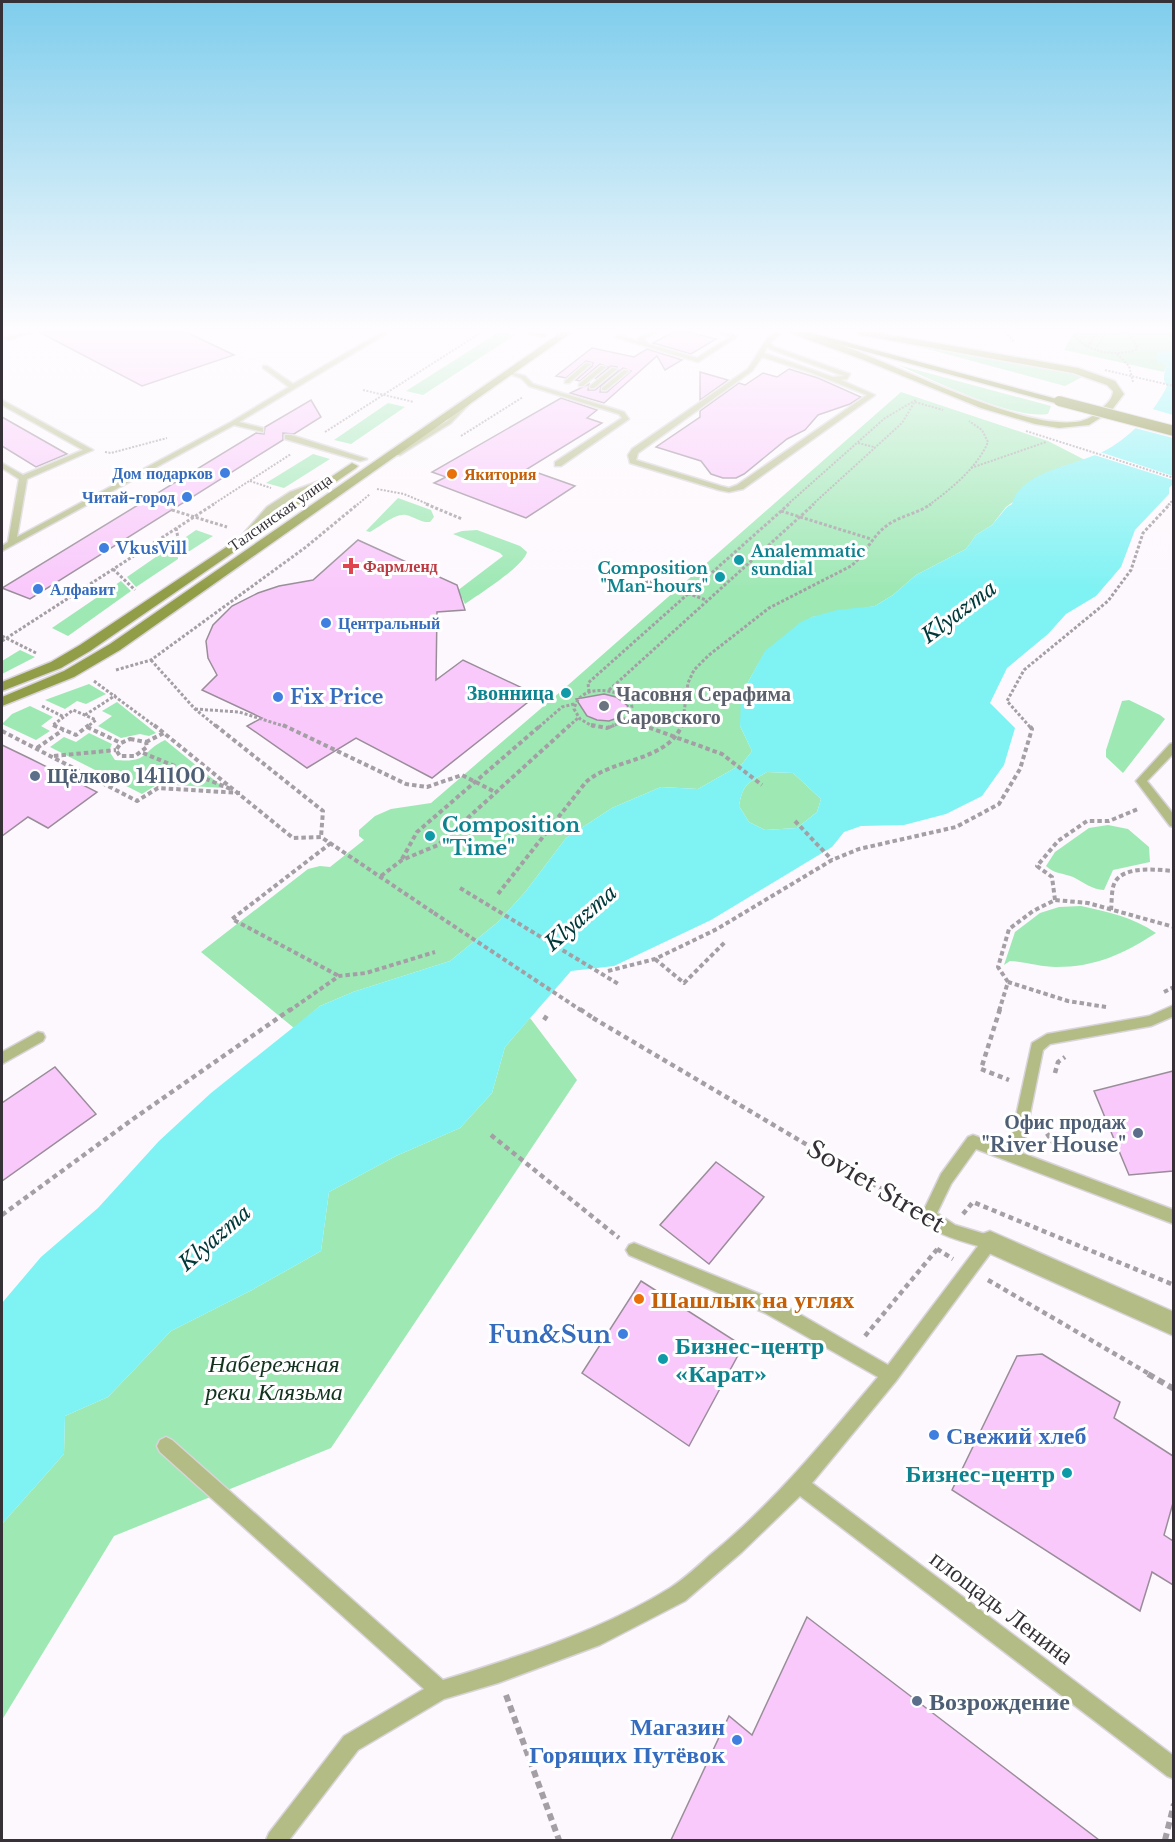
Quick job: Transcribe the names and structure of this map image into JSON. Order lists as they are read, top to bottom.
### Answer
{
  "streets": {
    "main road": ["Талсинская улица"],
    "street": ["Soviet Street"],
    "lane": ["площадь Ленина"]
  },
  "water": ["Klyazma"],
  "parks": ["Набережная реки Клязьма"],
  "places": {
    "other": [
      "Дом подарков",
      "Якитория",
      "Читай-город",
      "VkusVill",
      "Analemmatic sundial",
      "Composition \"Man-hours\"",
      "Алфавит",
      "Центральный",
      "Звонница",
      "Fix Price",
      "Часовня Серафима Саровского",
      "Щёлково 141100",
      "Composition \"Time\"",
      "Офис продаж \"River House\"",
      "Шашлык на углях",
      "Fun&Sun",
      "Бизнес-центр «Карат»",
      "Свежий хлеб",
      "Бизнес-центр",
      "Возрождение",
      "Магазин Горящих Путёвок"
    ],
    "health": ["Фармленд"]
  }
}
